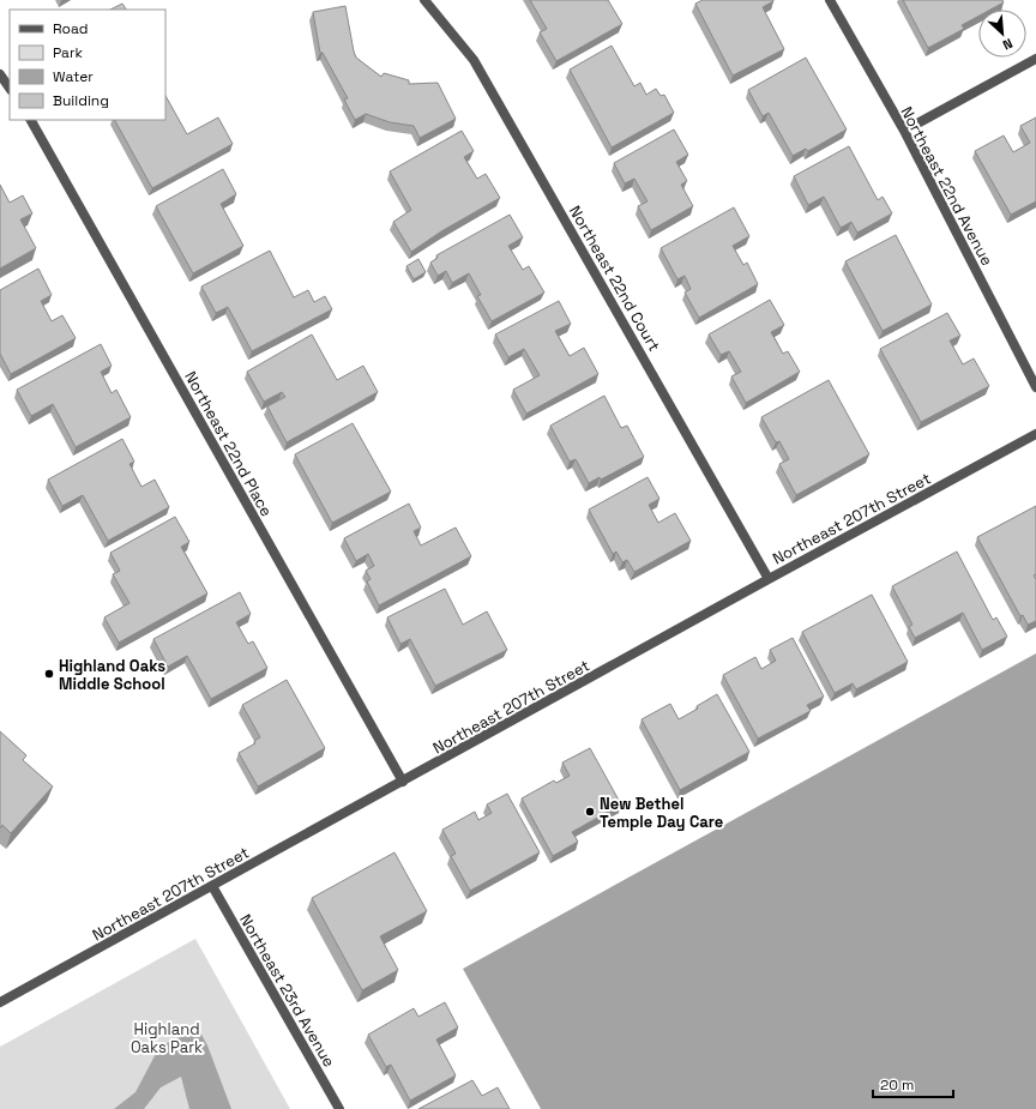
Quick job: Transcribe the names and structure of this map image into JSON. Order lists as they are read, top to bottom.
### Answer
{
  "streets": {
    "street": [
      "Northeast 22nd Avenue",
      "Northeast 22nd Court",
      "Northeast 22nd Place",
      "Northeast 207th Street",
      "Northeast 23rd Avenue"
    ]
  },
  "crossings": [
    ["Northeast 22nd Court", "Northeast 207th Street"],
    ["Northeast 22nd Place", "Northeast 207th Street"],
    ["Northeast 207th Street", "Northeast 23rd Avenue"]
  ],
  "parks": ["Highland Oaks Park"],
  "places": ["Highland Oaks Middle School", "New Bethel Temple Day Care"],
  "legend": [
    "Road",
    "Park",
    "Water",
    "Building"
  ],
  "scale_bar": "20 m",
  "north": "bottom right"
}
